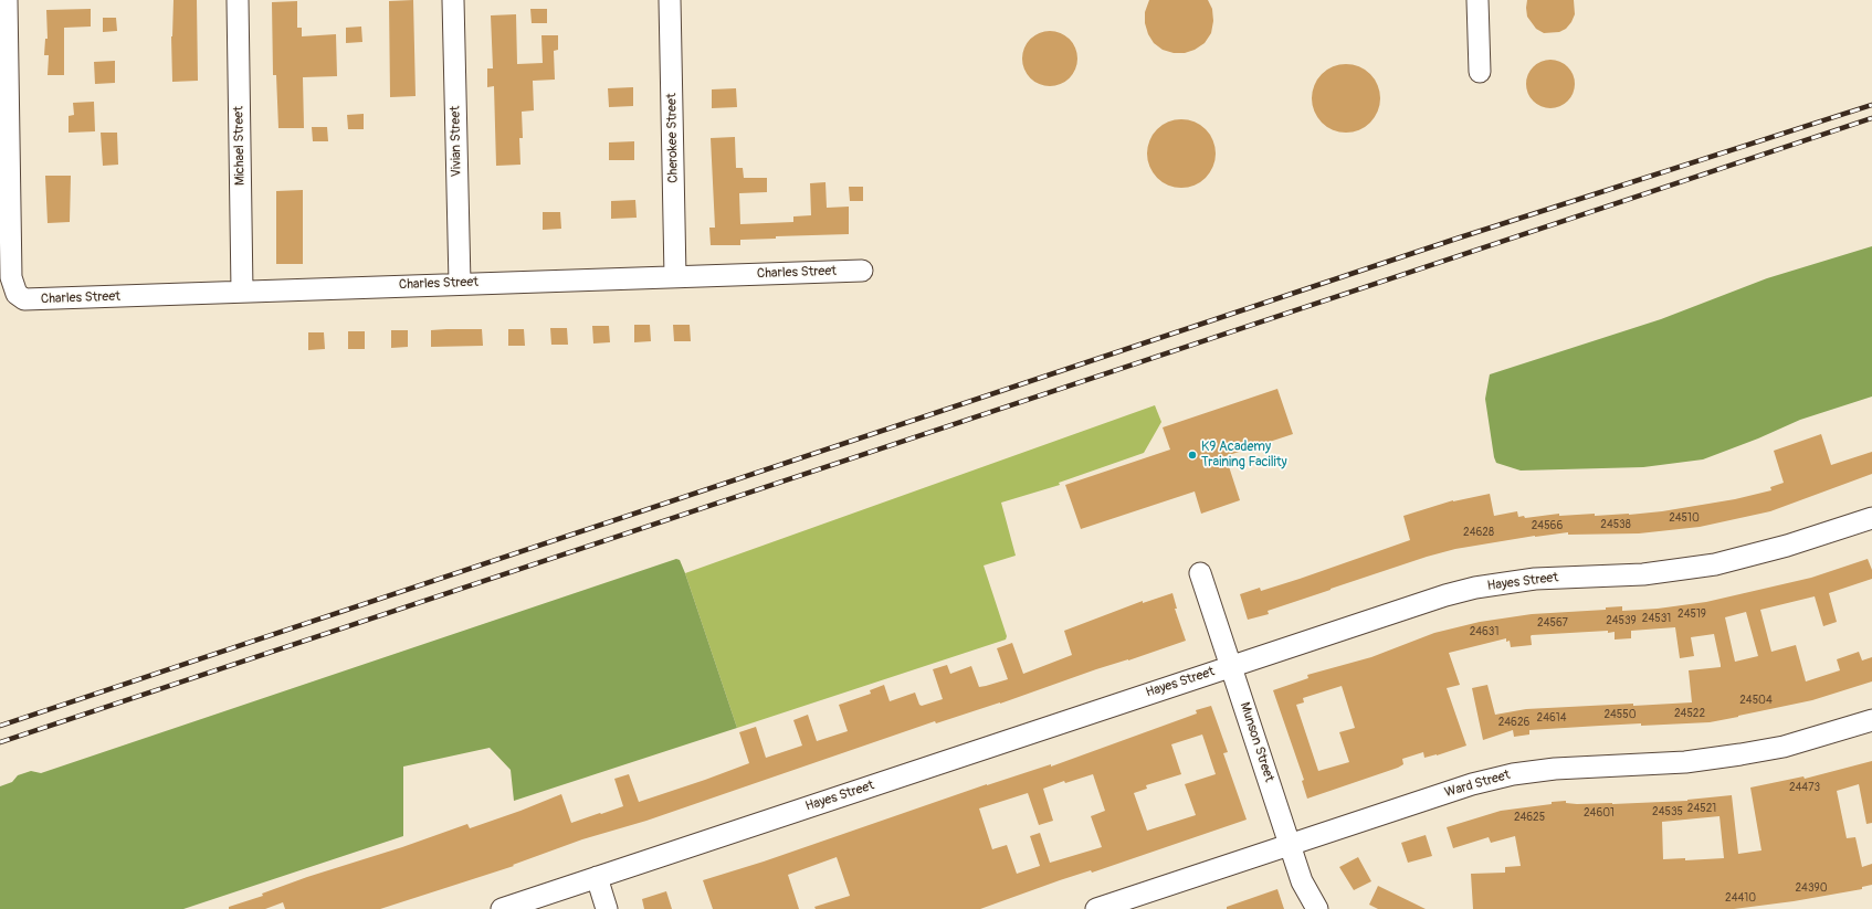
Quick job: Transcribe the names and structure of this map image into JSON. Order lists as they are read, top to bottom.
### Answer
{
  "streets": {
    "street": [
      "Cherokee Street",
      "Vivian Street",
      "Michael Street",
      "Charles Street",
      "Hayes Street",
      "Munson Street",
      "Ward Street"
    ]
  },
  "crossings": [
    ["Cherokee Street", "Charles Street"],
    ["Vivian Street", "Charles Street"],
    ["Michael Street", "Charles Street"],
    ["Hayes Street", "Munson Street"],
    ["Munson Street", "Ward Street"]
  ],
  "places": ["K9 Academy Training Facility"],
  "house_numbers": [
    "24510",
    "24538",
    "24566",
    "24628",
    "24519",
    "24531",
    "24539",
    "24567",
    "24631",
    "24504",
    "24522",
    "24550",
    "24614",
    "24626",
    "24473",
    "24521",
    "24535",
    "24601",
    "24625",
    "24390",
    "24410"
  ]
}
